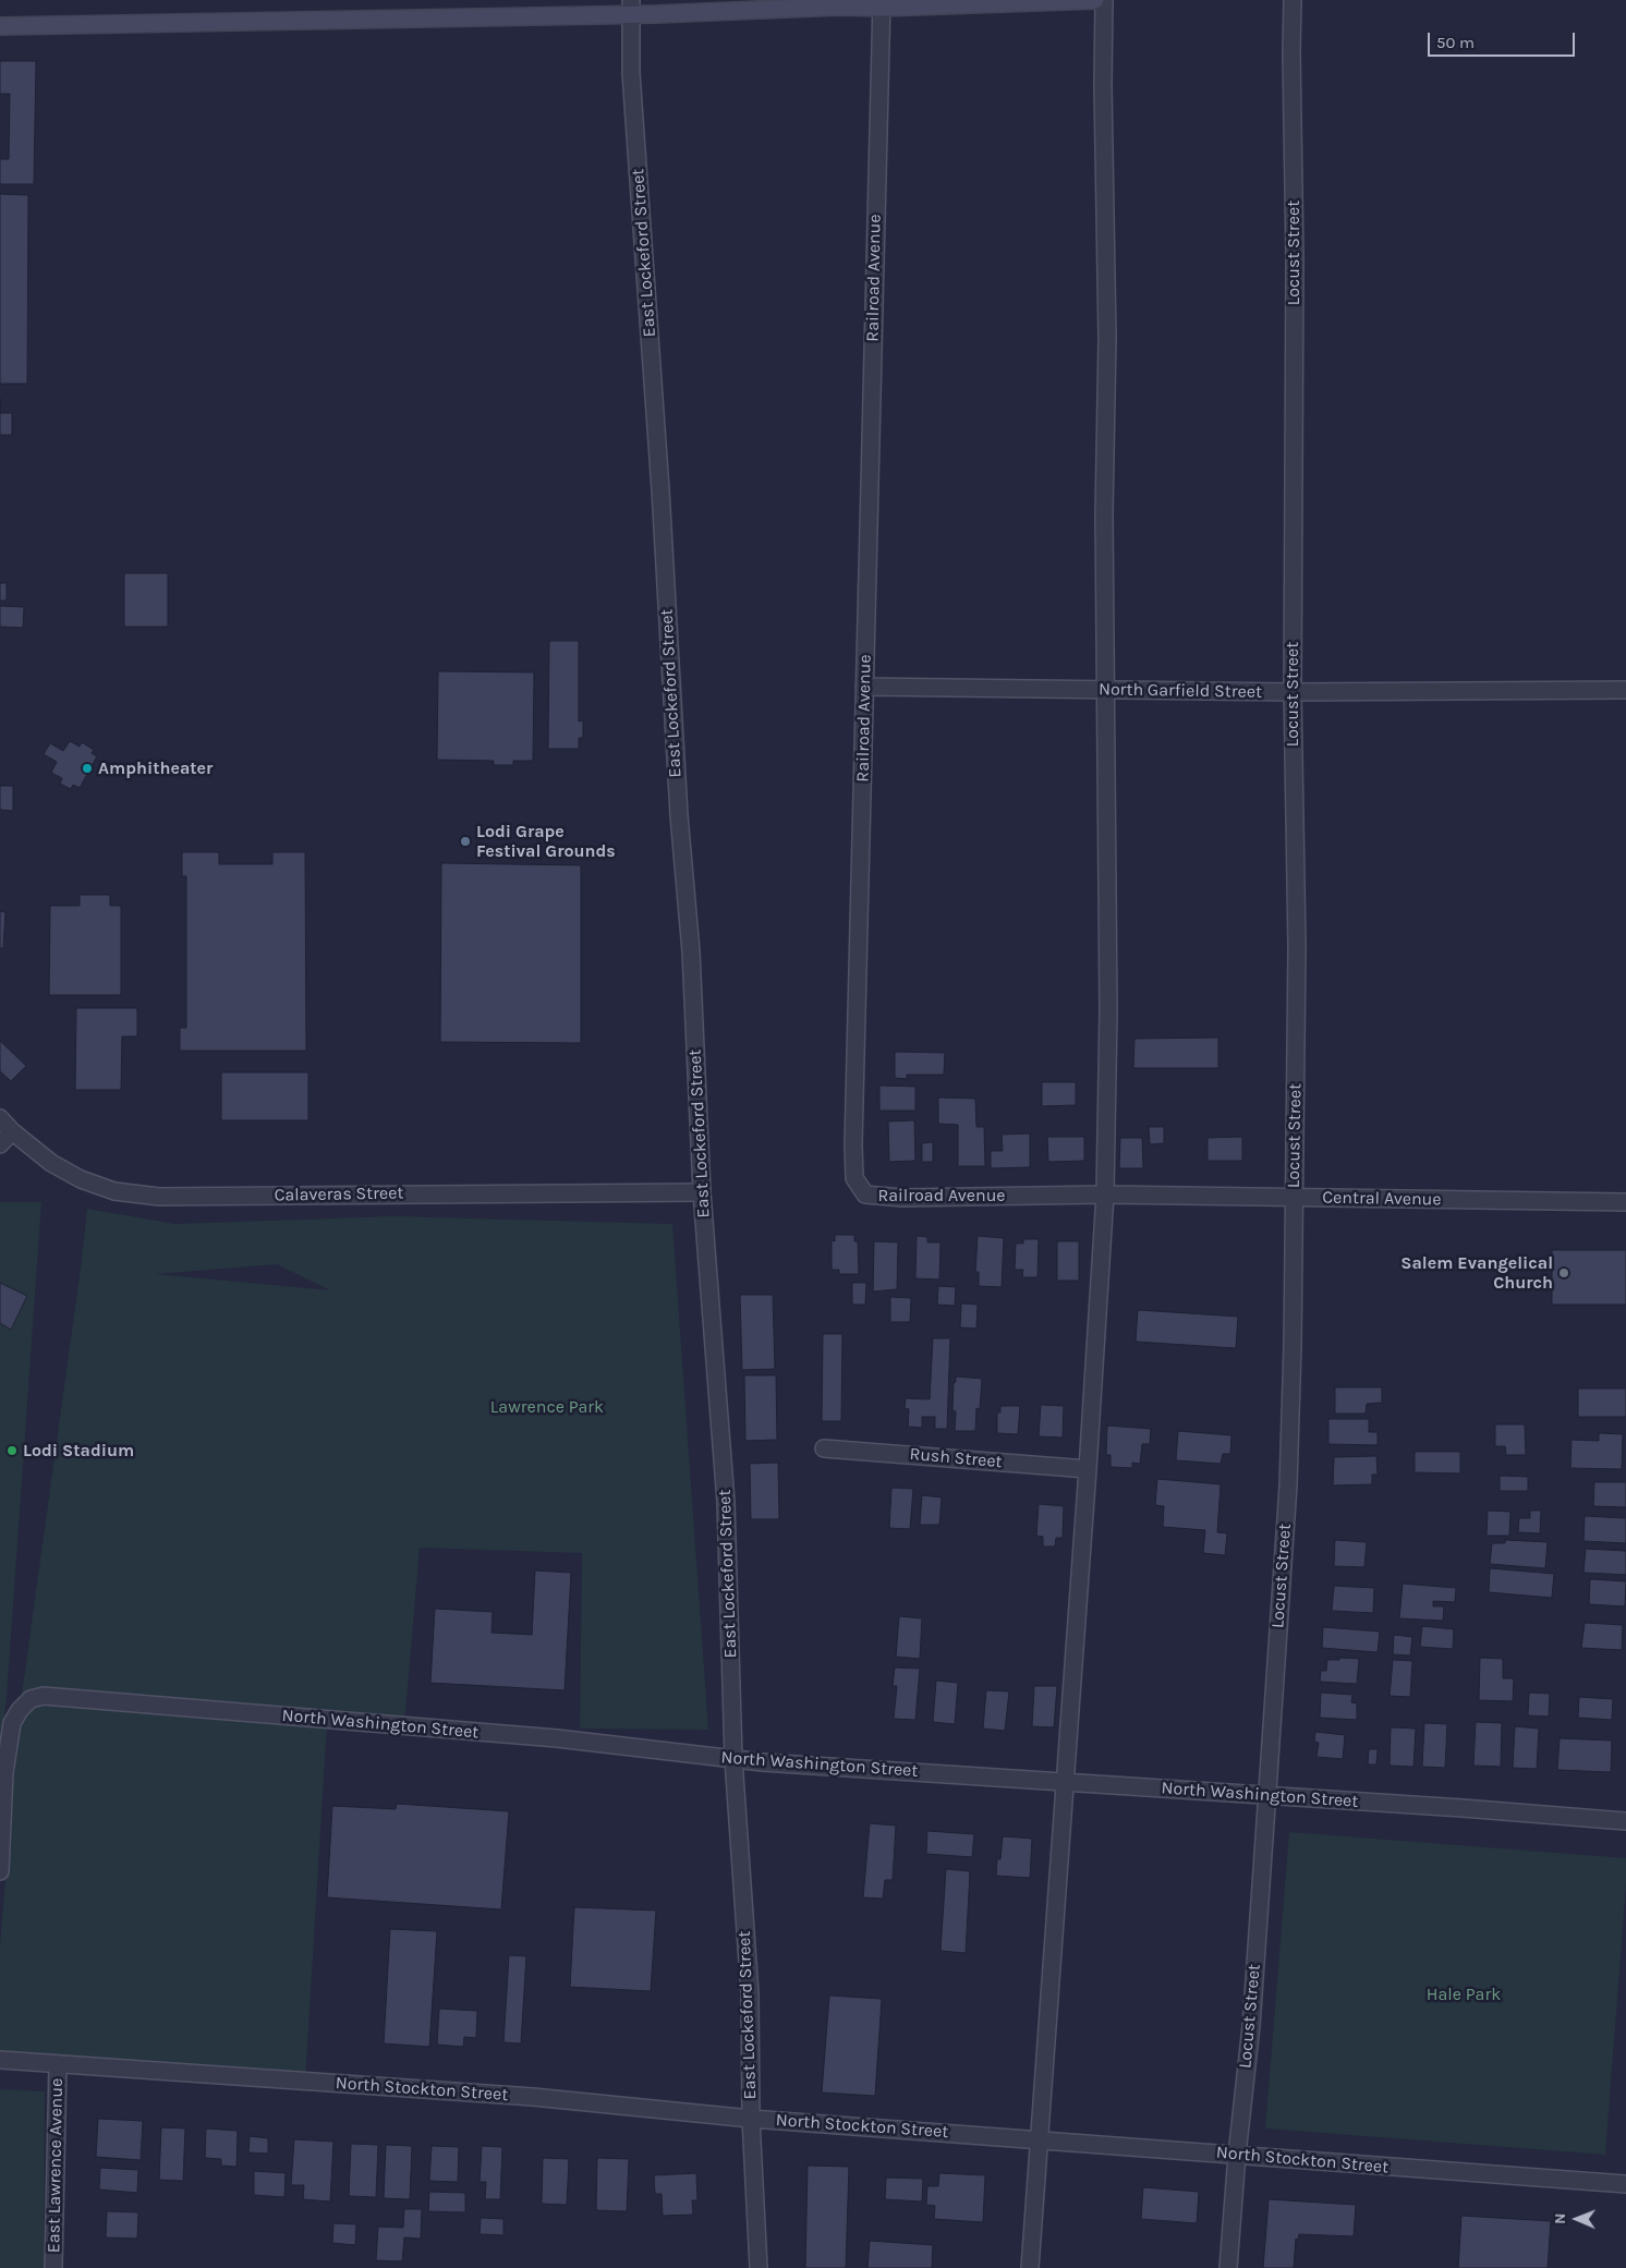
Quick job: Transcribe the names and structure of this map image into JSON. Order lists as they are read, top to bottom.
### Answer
{
  "streets": {
    "street": [
      "East Lockeford Street",
      "Locust Street",
      "Railroad Avenue",
      "North Garfield Street",
      "Calaveras Street",
      "Central Avenue",
      "Rush Street",
      "North Washington Street",
      "North Stockton Street",
      "East Lawrence Avenue"
    ]
  },
  "crossings": [
    ["East Lockeford Street", "Calaveras Street"],
    ["East Lockeford Street", "North Washington Street"],
    ["East Lockeford Street", "North Stockton Street"],
    ["Locust Street", "North Garfield Street"],
    ["Locust Street", "Central Avenue"],
    ["Locust Street", "North Washington Street"],
    ["Locust Street", "North Stockton Street"],
    ["Railroad Avenue", "North Garfield Street"],
    ["Railroad Avenue", "Central Avenue"],
    ["North Stockton Street", "East Lawrence Avenue"]
  ],
  "parks": ["Lawrence Park", "Hale Park"],
  "places": [
    "Amphitheater",
    "Lodi Grape Festival Grounds",
    "Salem Evangelical Church",
    "Lodi Stadium"
  ],
  "scale_bar": "50 m",
  "north": "left"
}
